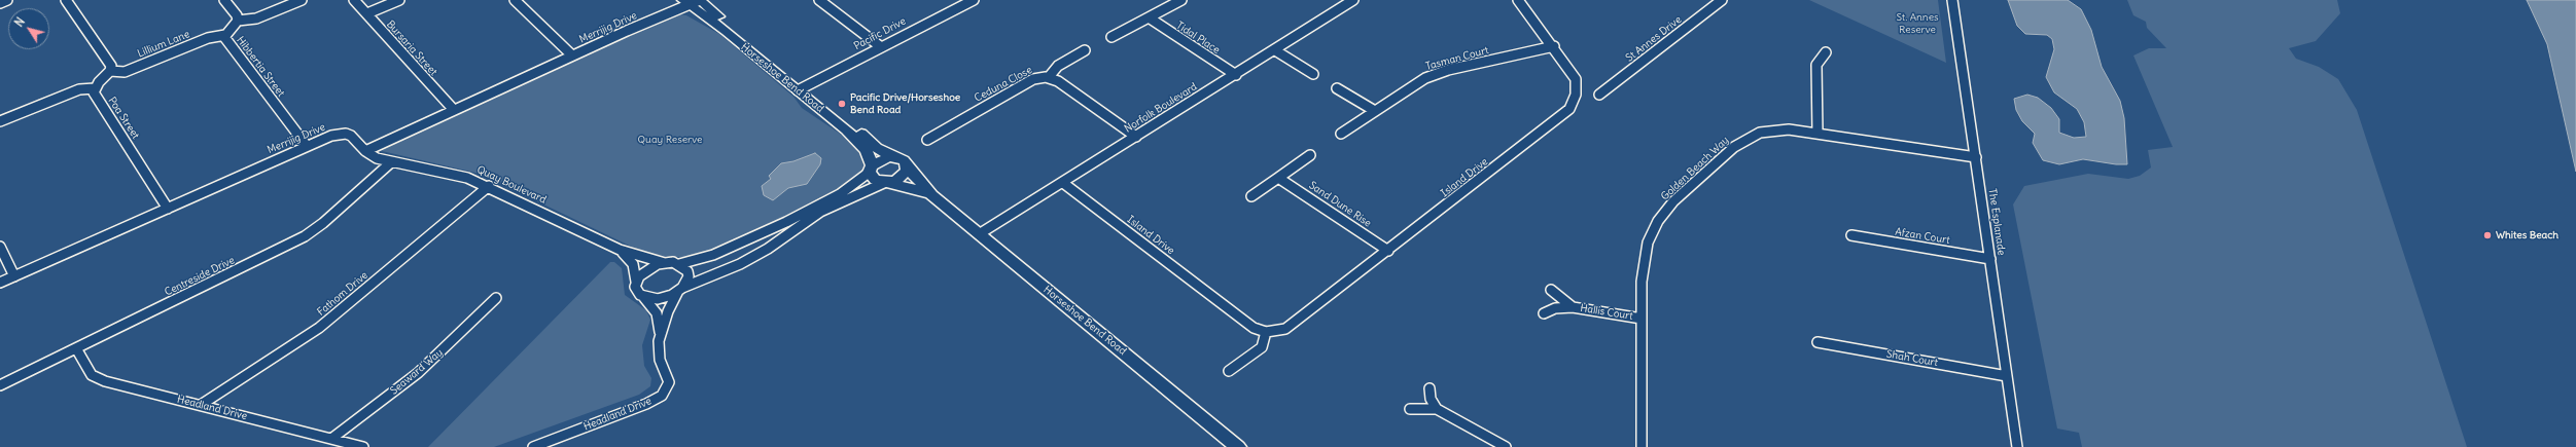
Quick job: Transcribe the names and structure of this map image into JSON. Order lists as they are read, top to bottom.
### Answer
{
  "streets": {
    "street": [
      "Merrijig Drive",
      "Pacific Drive",
      "Tidal Place",
      "St Annes Drive",
      "Lillium Lane",
      "Bursaria Street",
      "Tasman Court",
      "Hibbertia Street",
      "Horseshoe Bend Road",
      "Ceduna Close",
      "Norfolk Boulevard",
      "Poa Street",
      "Golden Beach Way",
      "Island Drive",
      "Quay Boulevard",
      "Sand Dune Rise",
      "The Esplanade",
      "Afzan Court",
      "Centreside Drive",
      "Fathom Drive",
      "Hallis Court",
      "Shah Court",
      "Seaward Way",
      "Headland Drive"
    ]
  },
  "crossings": [
    ["Merrijig Drive", "Bursaria Street"],
    ["Merrijig Drive", "Hibbertia Street"],
    ["Merrijig Drive", "Horseshoe Bend Road"],
    ["Merrijig Drive", "Poa Street"],
    ["Merrijig Drive", "Quay Boulevard"],
    ["Pacific Drive", "Horseshoe Bend Road"],
    ["Tidal Place", "Norfolk Boulevard"],
    ["Lillium Lane", "Hibbertia Street"],
    ["Tasman Court", "Island Drive"],
    ["Horseshoe Bend Road", "Norfolk Boulevard"],
    ["Horseshoe Bend Road", "Quay Boulevard"],
    ["Ceduna Close", "Norfolk Boulevard"],
    ["Norfolk Boulevard", "Island Drive"],
    ["Golden Beach Way", "The Esplanade"],
    ["Golden Beach Way", "Hallis Court"],
    ["Island Drive", "Sand Dune Rise"],
    ["Quay Boulevard", "Centreside Drive"],
    ["Quay Boulevard", "Fathom Drive"],
    ["Quay Boulevard", "Headland Drive"],
    ["The Esplanade", "Afzan Court"],
    ["The Esplanade", "Shah Court"],
    ["Centreside Drive", "Headland Drive"],
    ["Fathom Drive", "Headland Drive"],
    ["Seaward Way", "Headland Drive"]
  ],
  "parks": ["St. Annes Reserve", "Quay Reserve"],
  "places": ["Pacific Drive/Horseshoe Bend Road", "Whites Beach"],
  "north": "top left"
}
